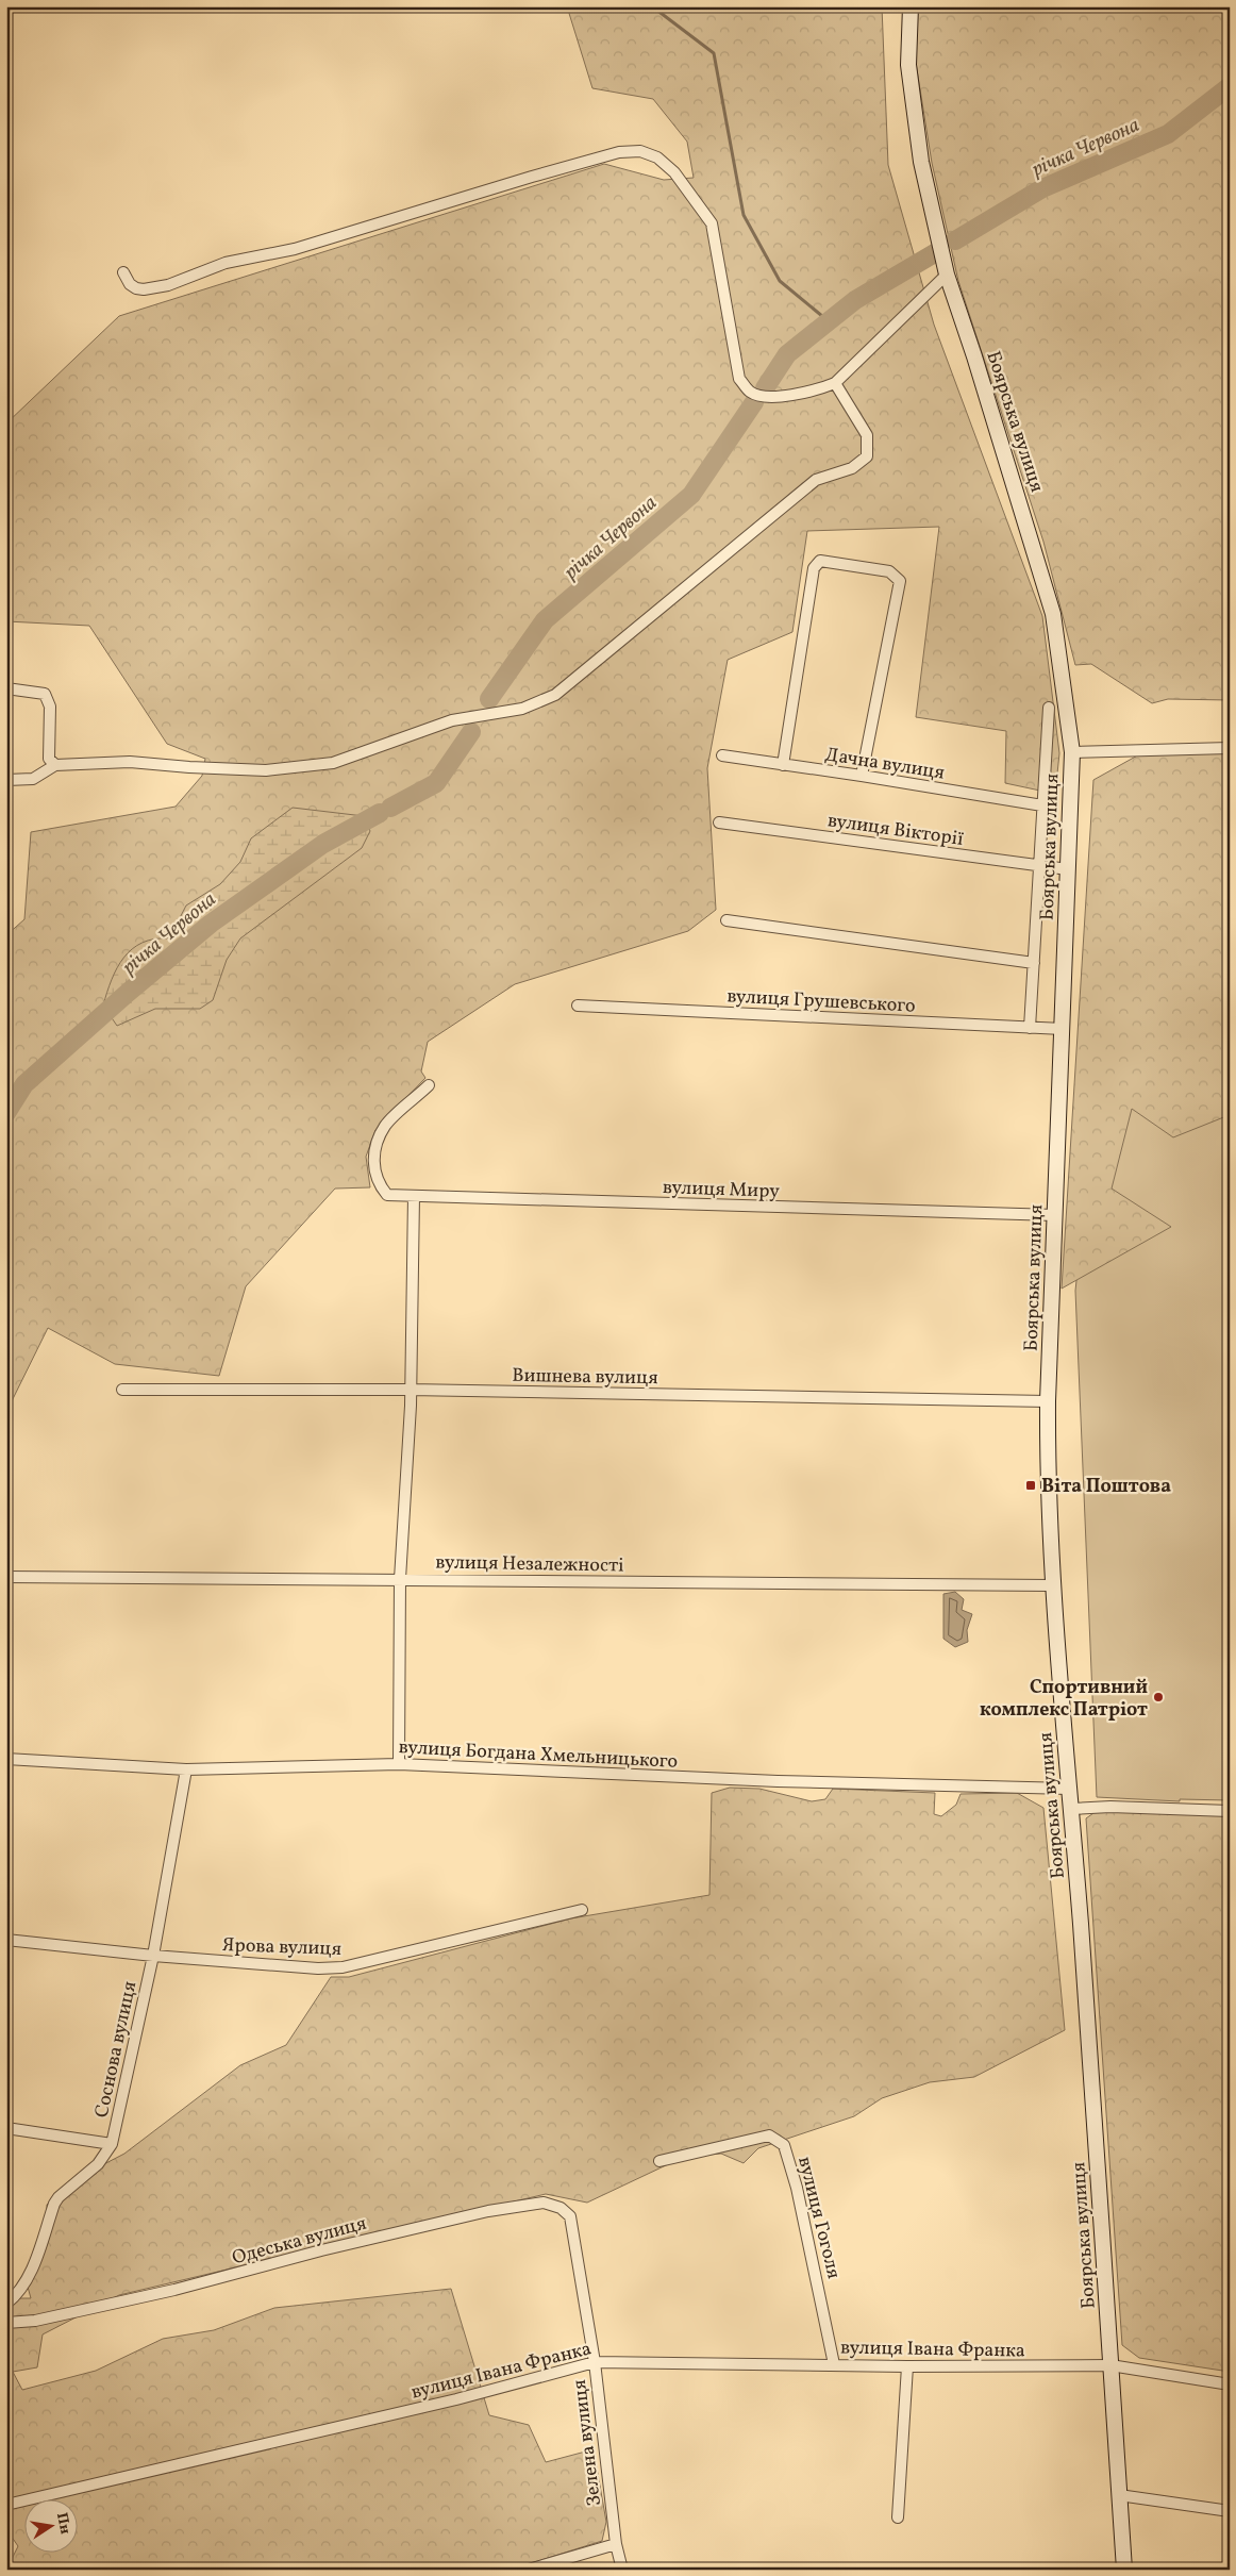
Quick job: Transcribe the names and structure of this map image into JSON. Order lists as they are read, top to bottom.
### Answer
{
  "streets": {
    "street": [
      "Боярська вулиця",
      "Дачна вулиця",
      "вулиця Вікторії",
      "вулиця Грушевського",
      "вулиця Миру",
      "Вишнева вулиця",
      "вулиця Незалежності",
      "вулиця Богдана Хмельницького",
      "Ярова вулиця",
      "Соснова вулиця",
      "вулиця Гоголя",
      "Одеська вулиця",
      "вулиця Івана Франка",
      "Зелена вулиця"
    ]
  },
  "crossings": [
    ["Боярська вулиця", "вулиця Вікторії"],
    ["Боярська вулиця", "вулиця Грушевського"],
    ["Боярська вулиця", "вулиця Миру"],
    ["Боярська вулиця", "Вишнева вулиця"],
    ["Боярська вулиця", "вулиця Незалежності"],
    ["Боярська вулиця", "вулиця Богдана Хмельницького"],
    ["Боярська вулиця", "вулиця Івана Франка"],
    ["вулиця Богдана Хмельницького", "Соснова вулиця"],
    ["Ярова вулиця", "Соснова вулиця"],
    ["вулиця Гоголя", "вулиця Івана Франка"],
    ["Одеська вулиця", "Зелена вулиця"],
    ["вулиця Івана Франка", "Зелена вулиця"]
  ],
  "water": ["річка Червона"],
  "places": {
    "transit": ["Віта Поштова"],
    "other": ["Спортивний комплекс Патріот"]
  },
  "north": "right"
}
